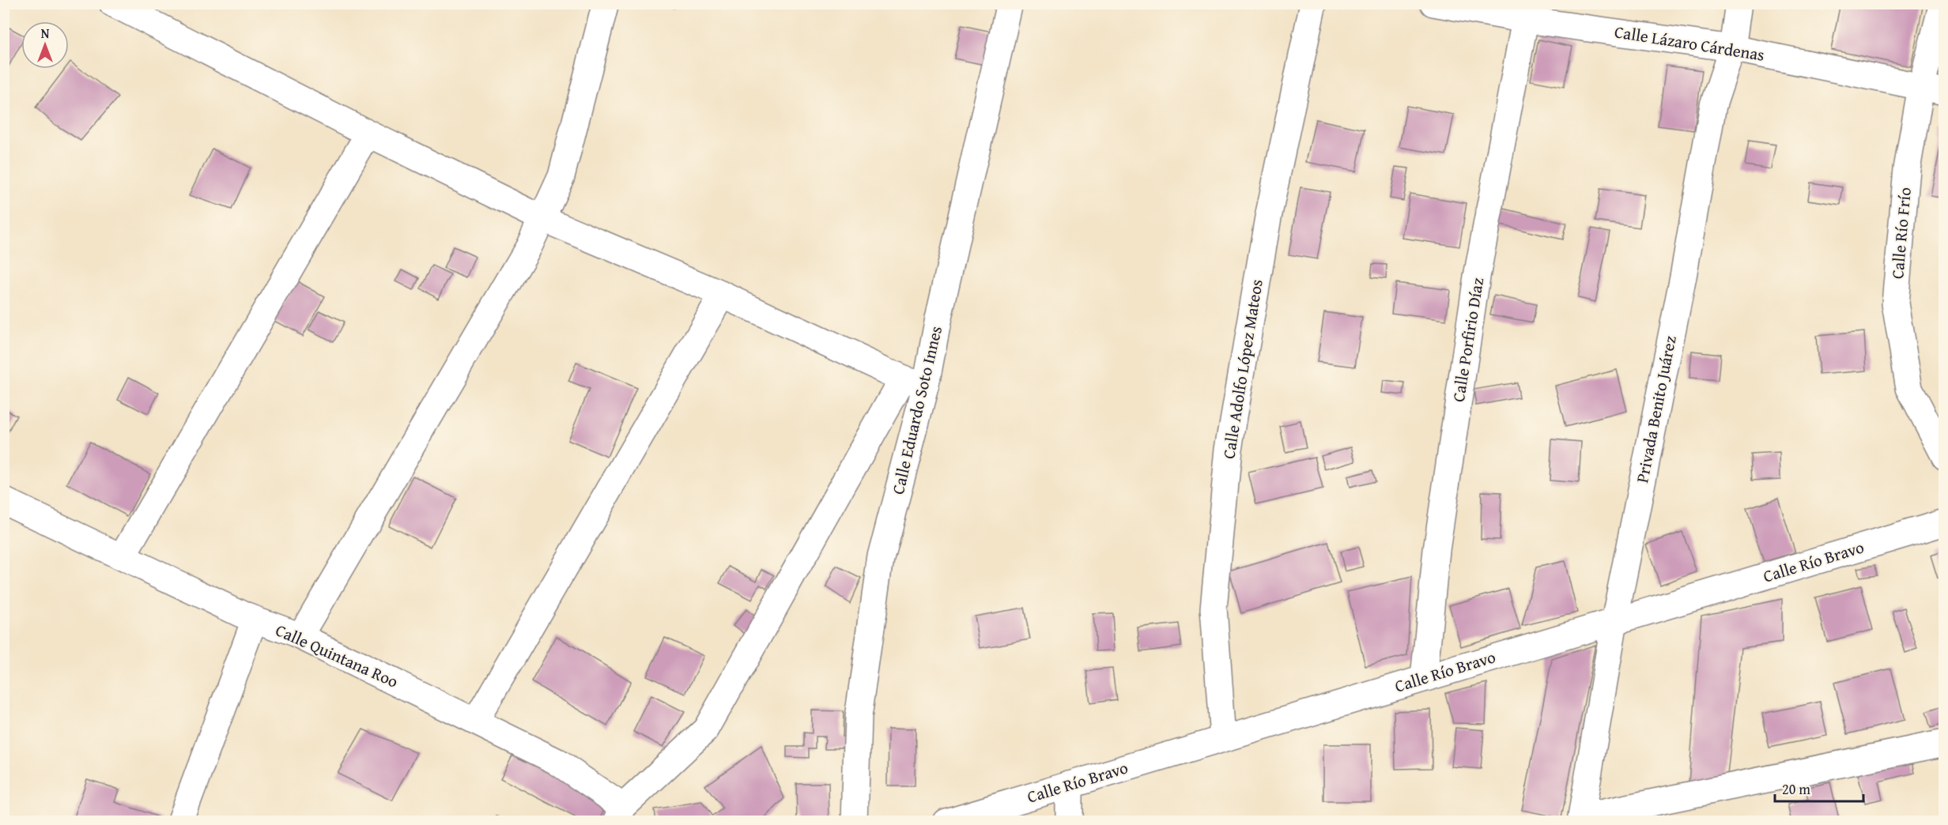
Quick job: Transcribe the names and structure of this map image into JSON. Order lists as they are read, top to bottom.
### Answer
{
  "streets": {
    "street": [
      "Calle Lázaro Cárdenas",
      "Calle Río Frío",
      "Calle Porfirio Díaz",
      "Calle Adolfo López Mateos",
      "Privada Benito Juárez",
      "Calle Eduardo Soto Innes",
      "Calle Río Bravo",
      "Calle Quintana Roo"
    ]
  },
  "crossings": [
    ["Calle Lázaro Cárdenas", "Calle Río Frío"],
    ["Calle Lázaro Cárdenas", "Calle Porfirio Díaz"],
    ["Calle Lázaro Cárdenas", "Privada Benito Juárez"],
    ["Calle Porfirio Díaz", "Calle Río Bravo"],
    ["Calle Adolfo López Mateos", "Calle Río Bravo"],
    ["Privada Benito Juárez", "Calle Río Bravo"]
  ],
  "scale_bar": "20 m",
  "north": "top"
}
